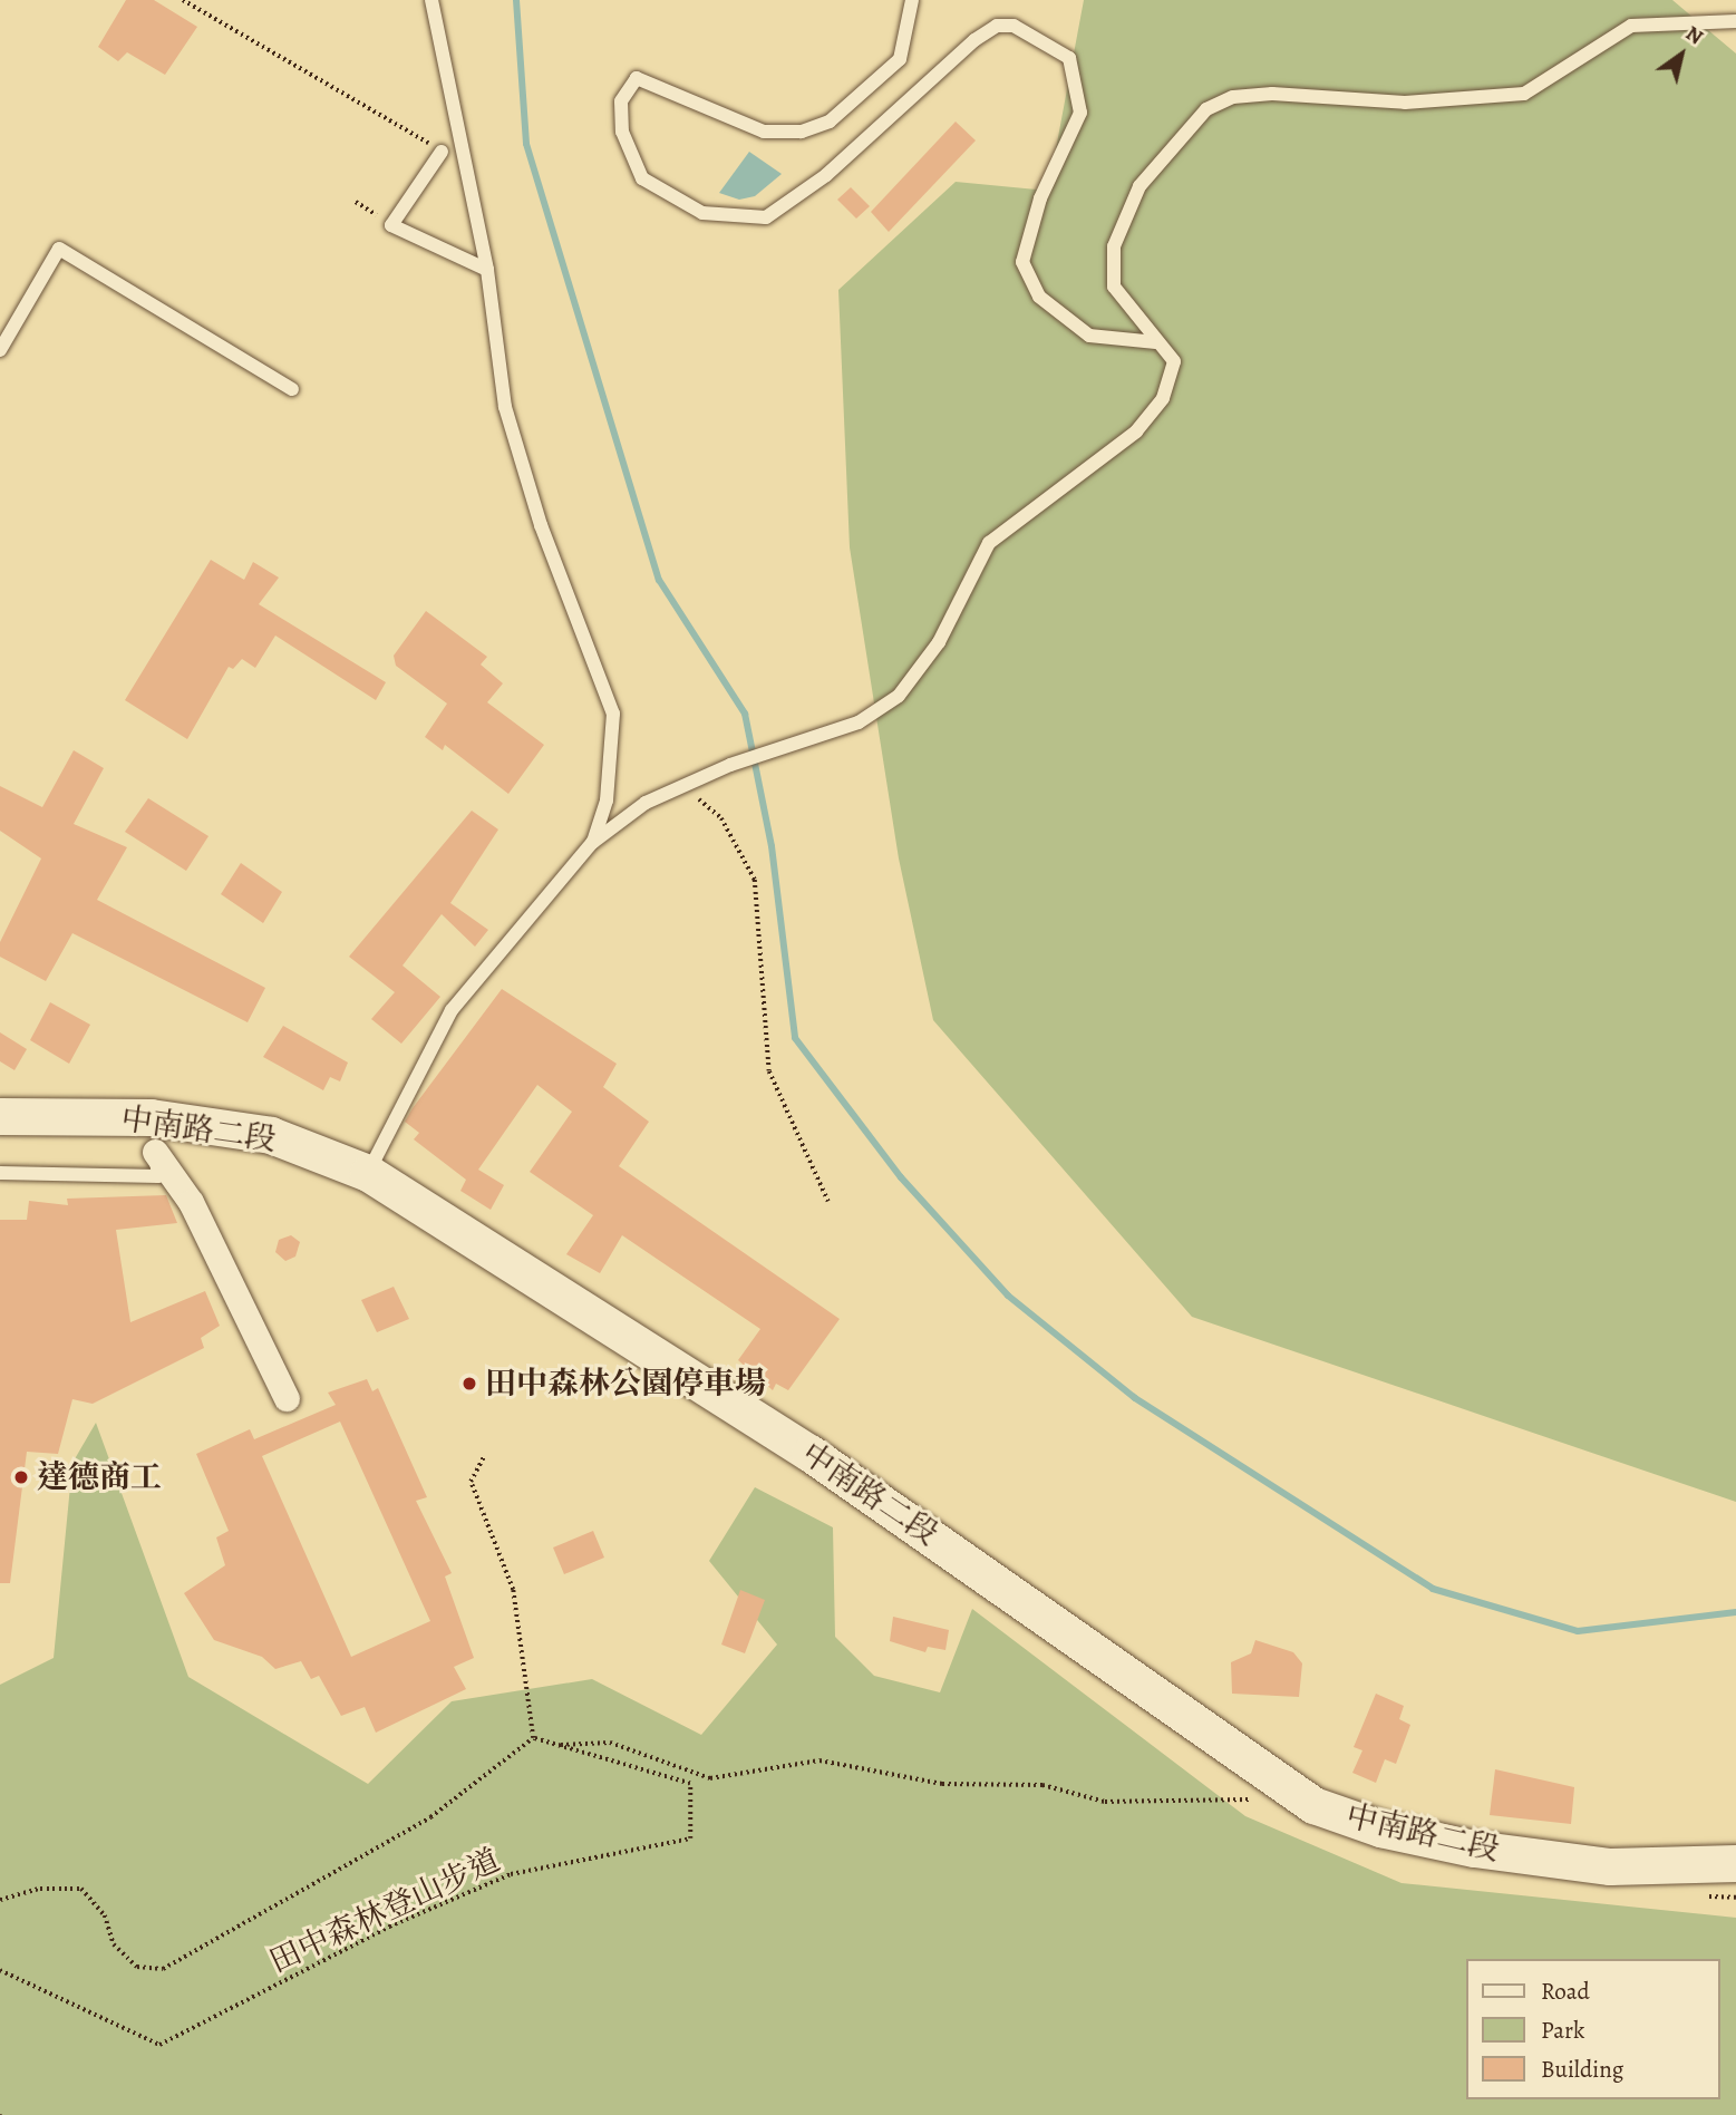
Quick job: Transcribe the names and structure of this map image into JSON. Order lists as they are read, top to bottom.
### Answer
{
  "streets": {
    "main road": ["中南路二段"],
    "path": ["田中森林登山步道"]
  },
  "places": ["田中森林公園停車場", "達德商工"],
  "legend": ["Road", "Park", "Building"],
  "north": "top right"
}
